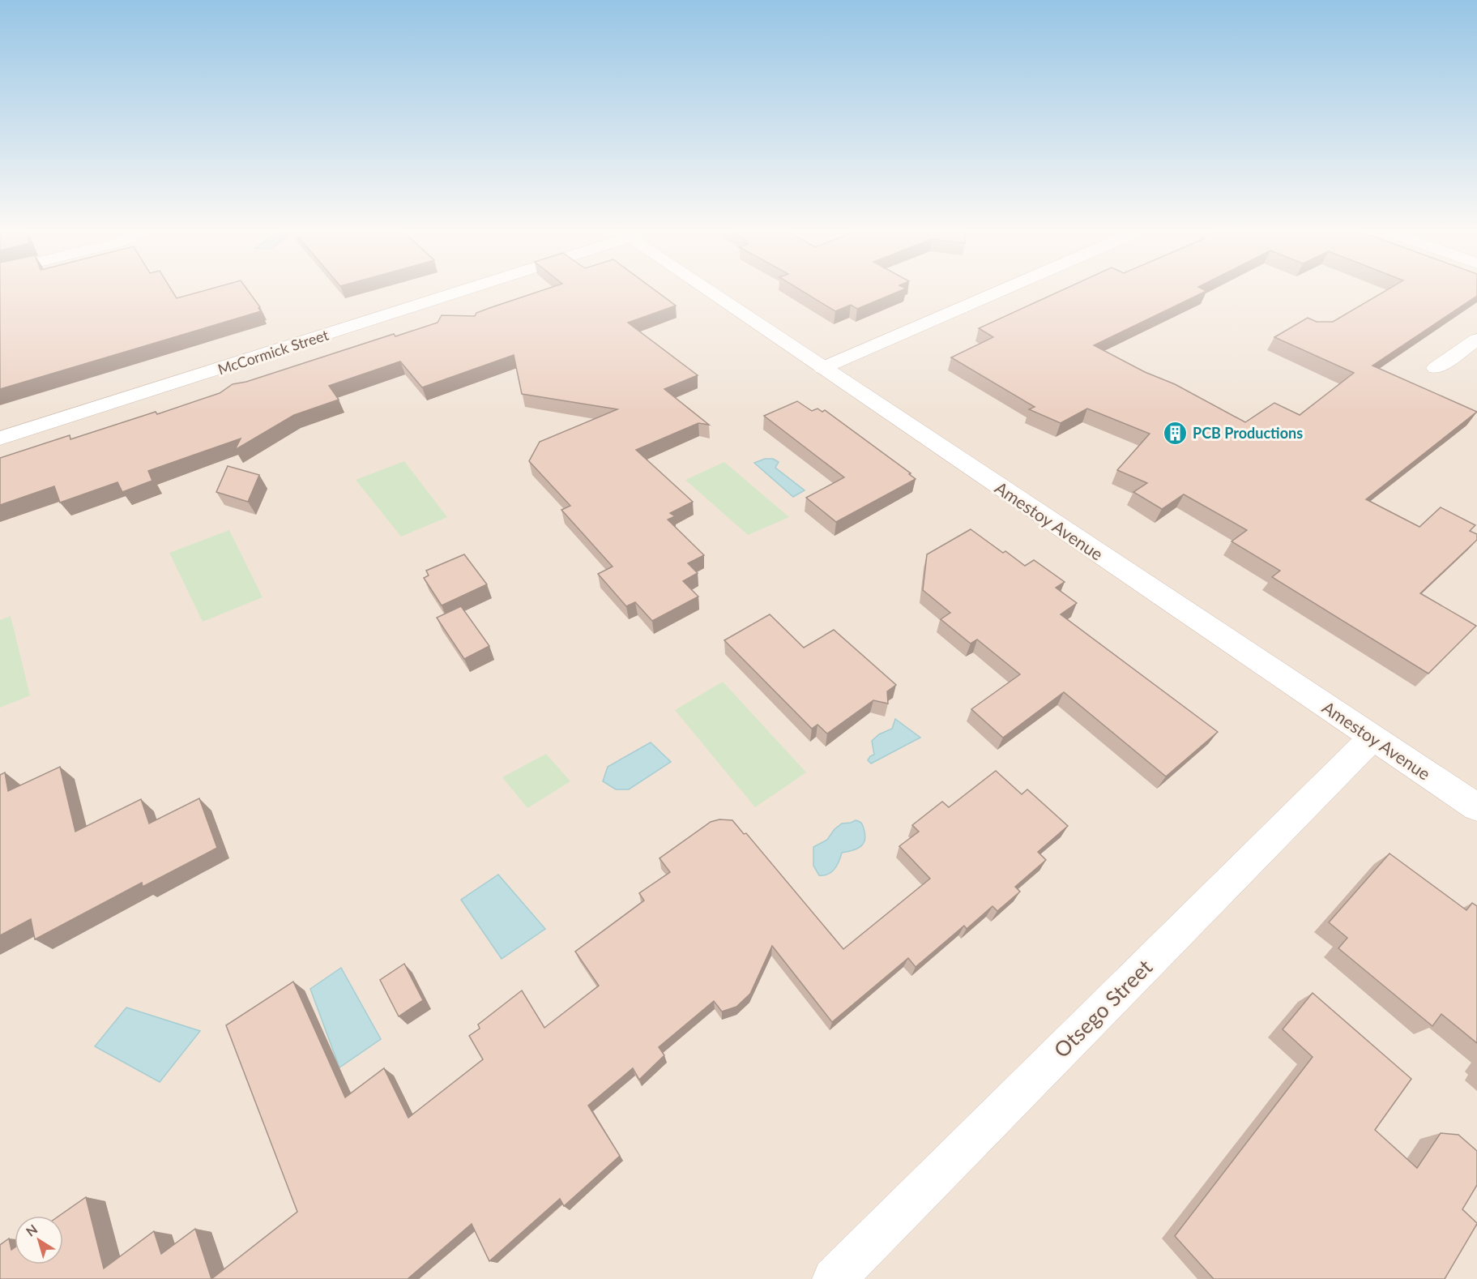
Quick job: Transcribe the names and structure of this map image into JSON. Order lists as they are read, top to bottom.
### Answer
{
  "streets": {
    "street": ["McCormick Street", "Amestoy Avenue", "Otsego Street"]
  },
  "crossings": [
    ["Amestoy Avenue", "Otsego Street"]
  ],
  "places": {
    "building": ["PCB Productions"]
  },
  "north": "top left"
}
